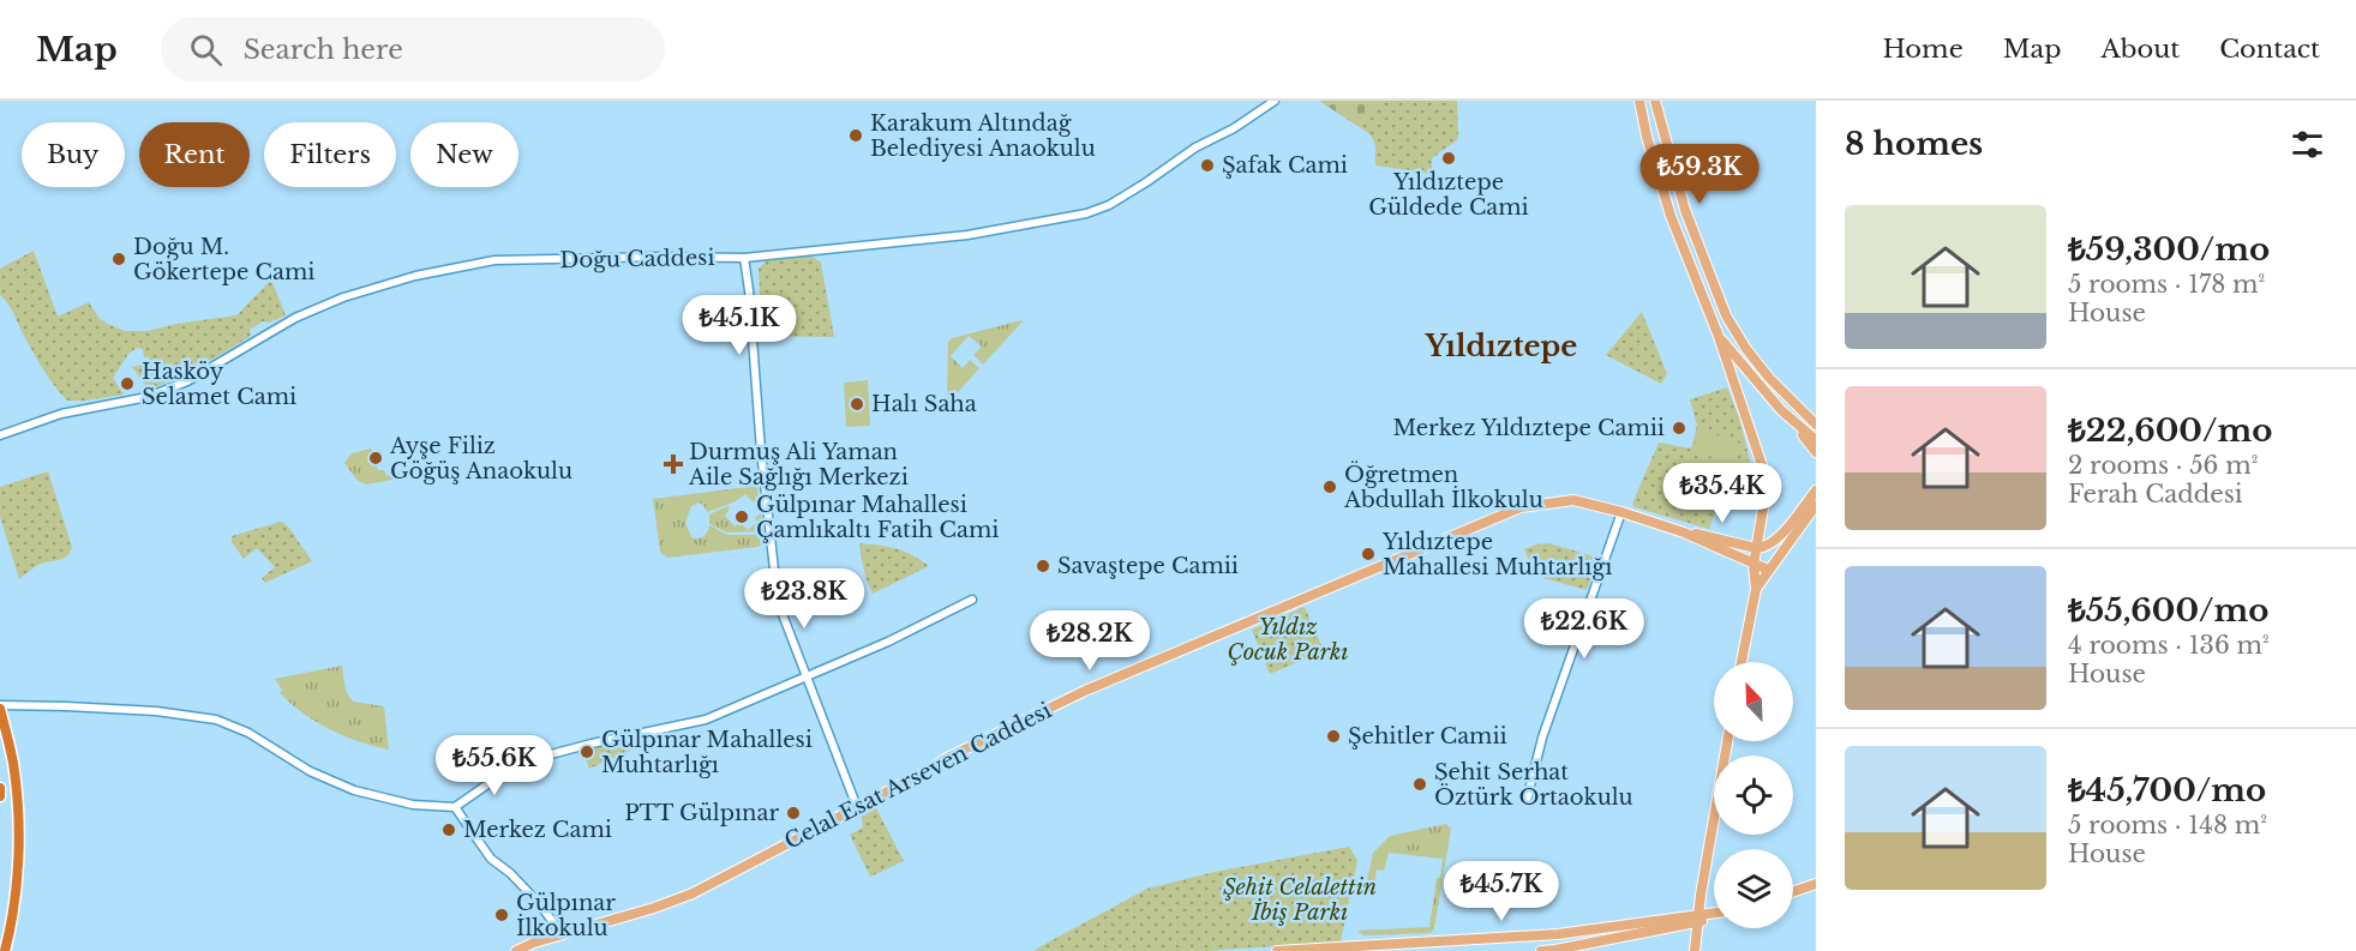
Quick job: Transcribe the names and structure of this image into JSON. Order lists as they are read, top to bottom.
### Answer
{
  "streets": {
    "main road": ["Celal Esat Arseven Caddesi"],
    "street": ["Doğu Caddesi"]
  },
  "districts": ["Yıldıztepe"],
  "parks": ["Yıldız Çocuk Parkı", "Şehit Celalettin İbiş Parkı"],
  "places": {
    "other": [
      "Karakum Altındağ Belediyesi Anaokulu",
      "Yıldıztepe Güldede Cami",
      "Şafak Cami",
      "Doğu M. Gökertepe Cami",
      "Hasköy Selamet Cami",
      "Halı Saha",
      "Merkez Yıldıztepe Camii",
      "Ayşe Filiz Göğüş Anaokulu",
      "Öğretmen Abdullah İlkokulu",
      "Gülpınar Mahallesi Çamlıkaltı Fatih Cami",
      "Yıldıztepe Mahallesi Muhtarlığı",
      "Savaştepe Camii",
      "Şehitler Camii",
      "Gülpınar Mahallesi Muhtarlığı",
      "Şehit Serhat Öztürk Ortaokulu",
      "PTT Gülpınar",
      "Merkez Cami",
      "Gülpınar İlkokulu"
    ],
    "health": ["Durmuş Ali Yaman Aile Sağlığı Merkezi"]
  },
  "north": "top left",
  "page": {
    "header": "Map",
    "search": "Search here",
    "nav": [
      "Home",
      "Map",
      "About",
      "Contact"
    ],
    "heading": "8 homes",
    "chip": [
      "Buy",
      "Rent",
      "Filters",
      "New"
    ],
    "price": [
      "₺59.3K",
      "₺45.1K",
      "₺35.4K",
      "₺23.8K",
      "₺22.6K",
      "₺28.2K",
      "₺55.6K",
      "₺45.7K"
    ],
    "list": [
      {
        "name": "₺59,300/mo",
        "note": "5 rooms · 178 m² · House"
      },
      {
        "name": "₺22,600/mo",
        "note": "2 rooms · 56 m² · Ferah Caddesi"
      },
      {
        "name": "₺55,600/mo",
        "note": "4 rooms · 136 m² · House"
      },
      {
        "name": "₺45,700/mo",
        "note": "5 rooms · 148 m² · House"
      }
    ]
  }
}
